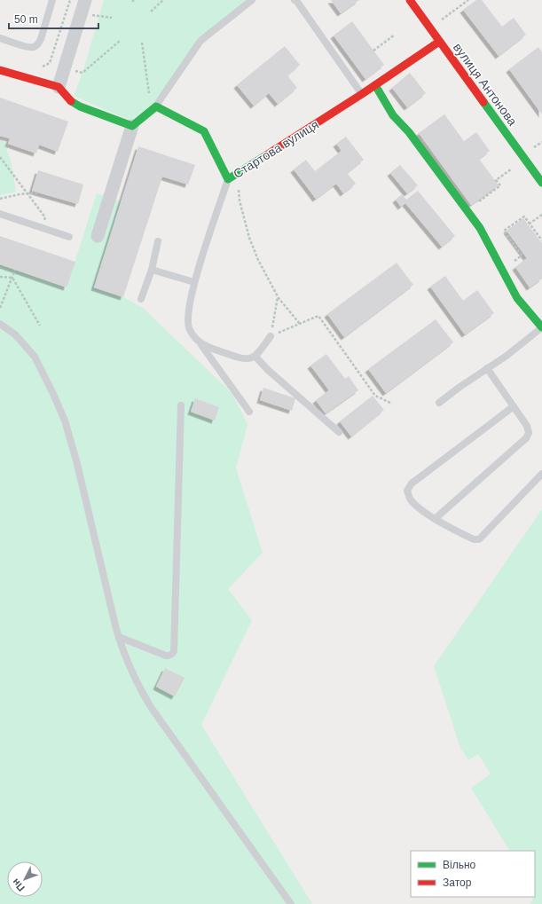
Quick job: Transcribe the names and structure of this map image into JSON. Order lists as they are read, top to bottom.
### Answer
{
  "streets": {
    "street": ["вулиця Антонова", "Стартова вулиця"]
  },
  "crossings": [
    ["вулиця Антонова", "Стартова вулиця"]
  ],
  "legend": ["Вільно", "Затор"],
  "scale_bar": "50 m",
  "north": "bottom left"
}
